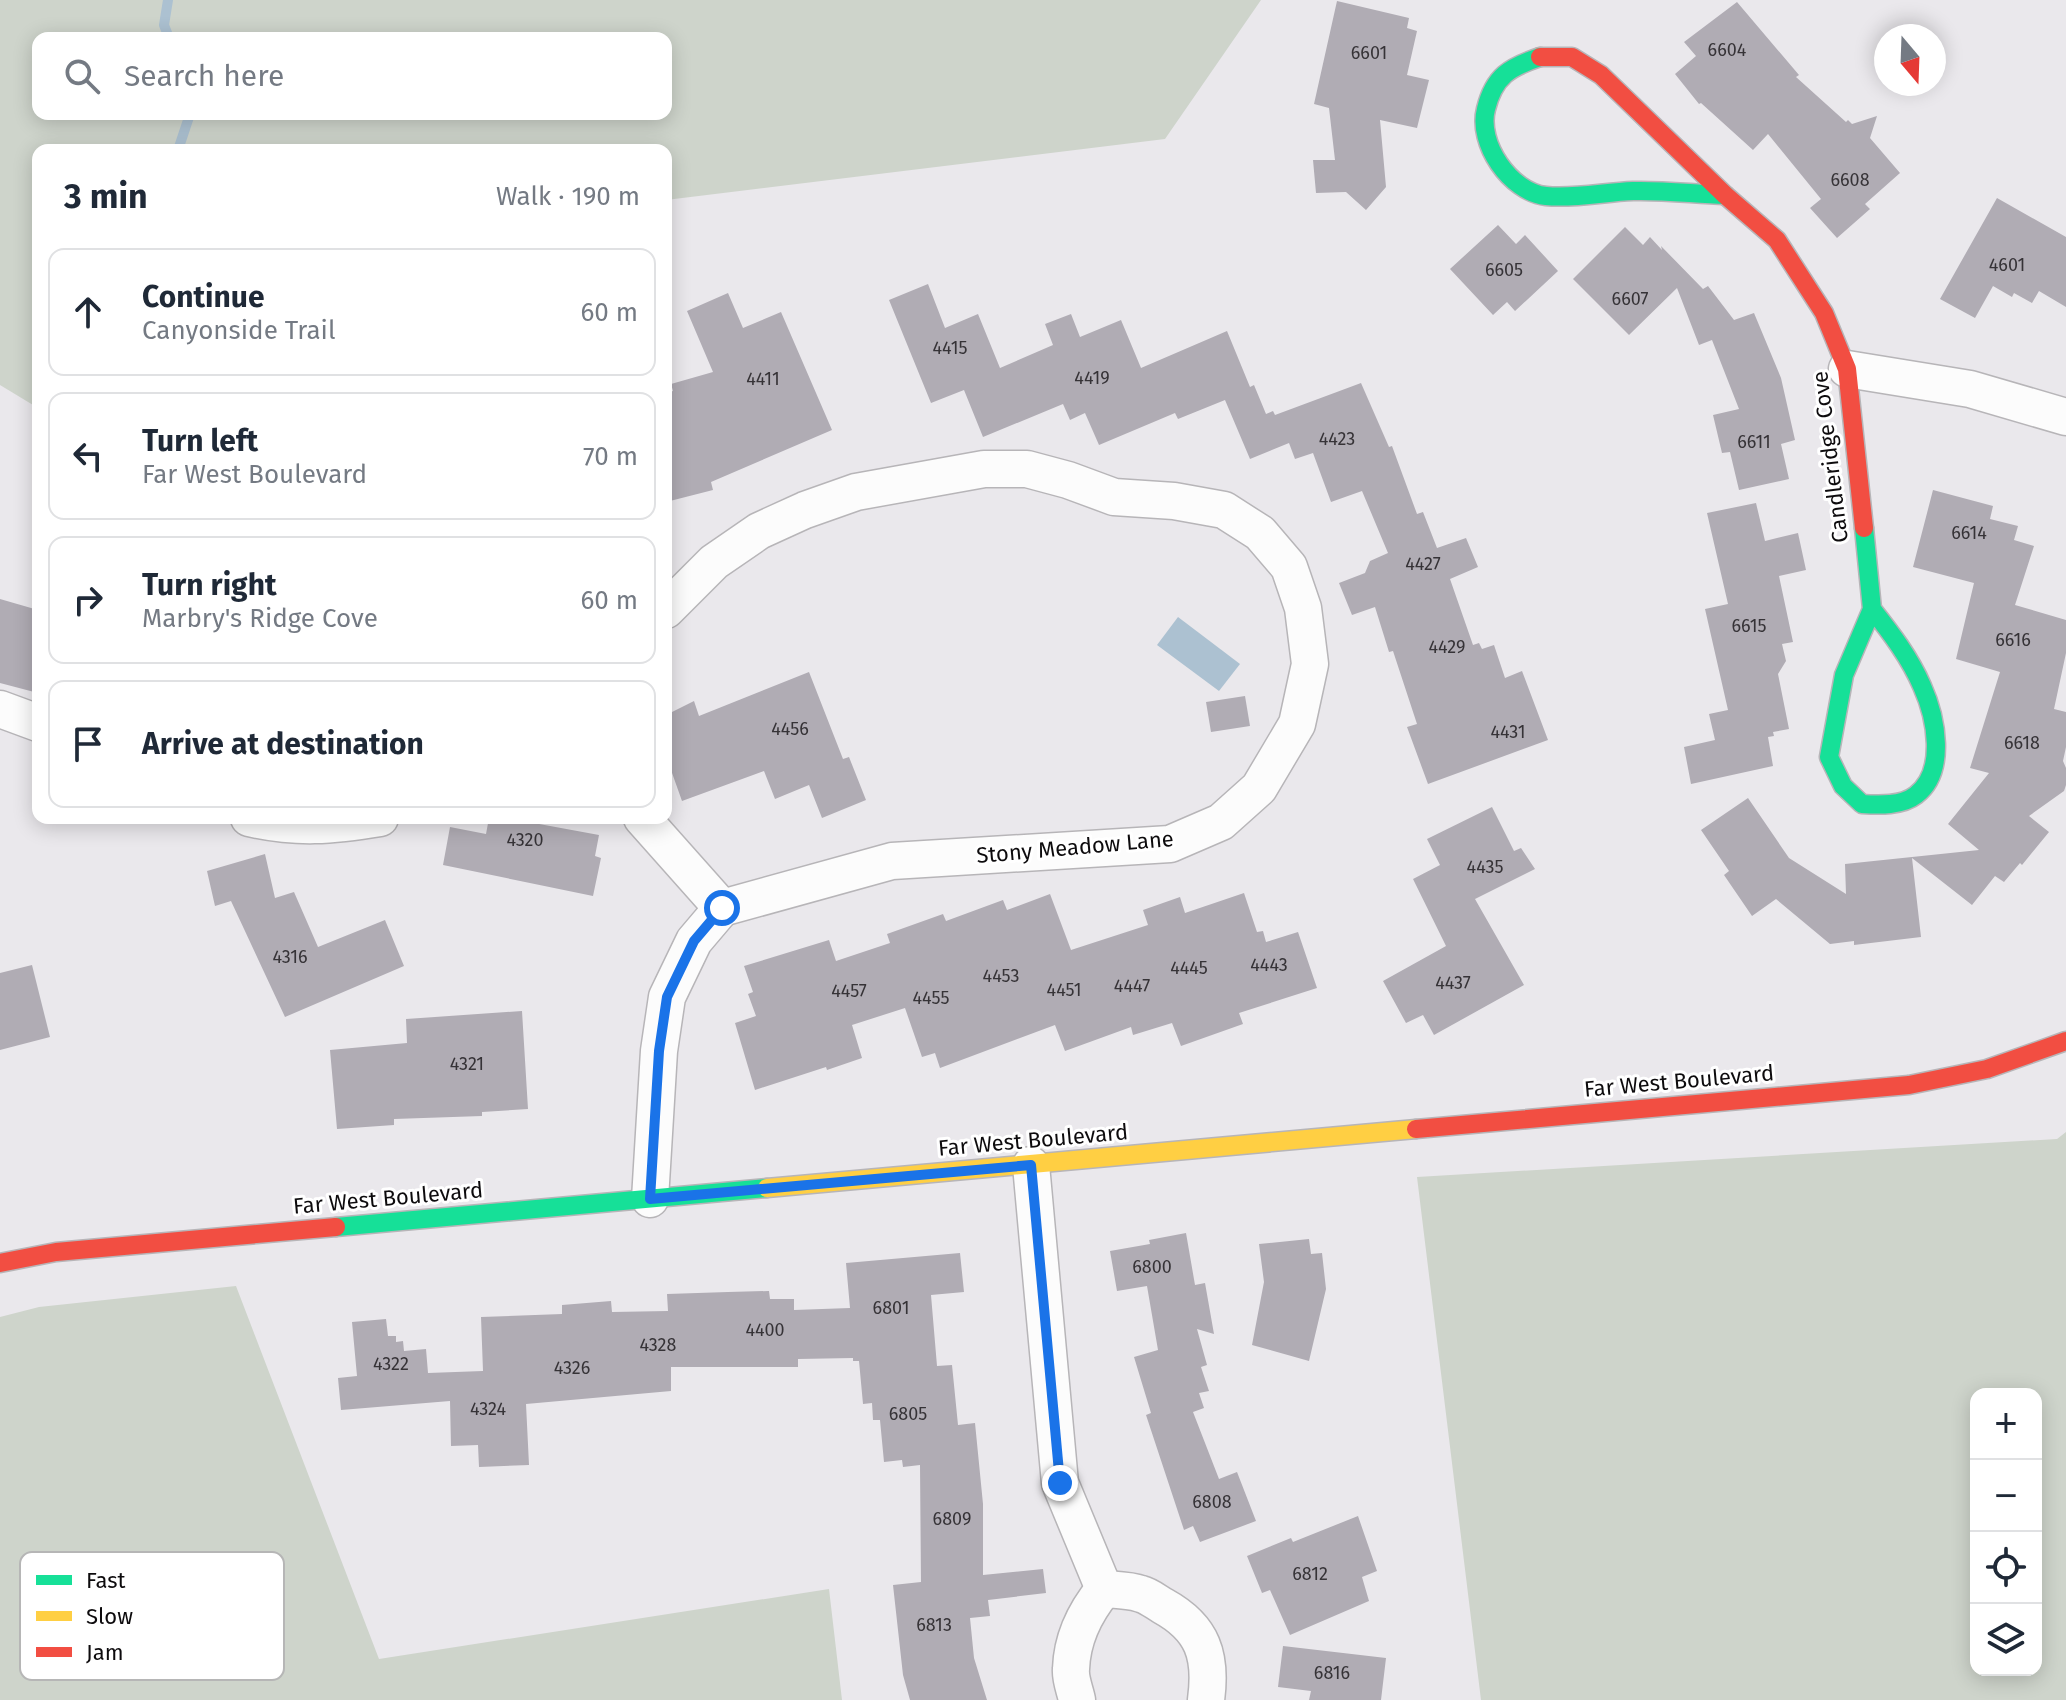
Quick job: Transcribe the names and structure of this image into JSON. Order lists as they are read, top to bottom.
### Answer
{
  "streets": {
    "street": ["Candleridge Cove", "Stony Meadow Lane", "Far West Boulevard"]
  },
  "house_numbers": [
    "6604",
    "6601",
    "6608",
    "4601",
    "6605",
    "6607",
    "4415",
    "4419",
    "4411",
    "4423",
    "6611",
    "6614",
    "4427",
    "6615",
    "6616",
    "4429",
    "4456",
    "4431",
    "6618",
    "4320",
    "4435",
    "4316",
    "4443",
    "4445",
    "4453",
    "4437",
    "4447",
    "4451",
    "4457",
    "4455",
    "4321",
    "6800",
    "6801",
    "4400",
    "4328",
    "4322",
    "4326",
    "4324",
    "6805",
    "6808",
    "6809",
    "6812",
    "6813",
    "6816"
  ],
  "legend": ["Fast", "Slow", "Jam"],
  "north": "bottom",
  "page": {
    "search": "Search here",
    "heading": ["3 min", "Walk · 190 m"],
    "list": [
      ["Continue", "Canyonside Trail", "60 m"],
      ["Turn left", "Far West Boulevard", "70 m"],
      ["Turn right", "Marbry's Ridge Cove", "60 m"],
      "Arrive at destination"
    ],
    "map_buttons": ["+", "−"]
  }
}
